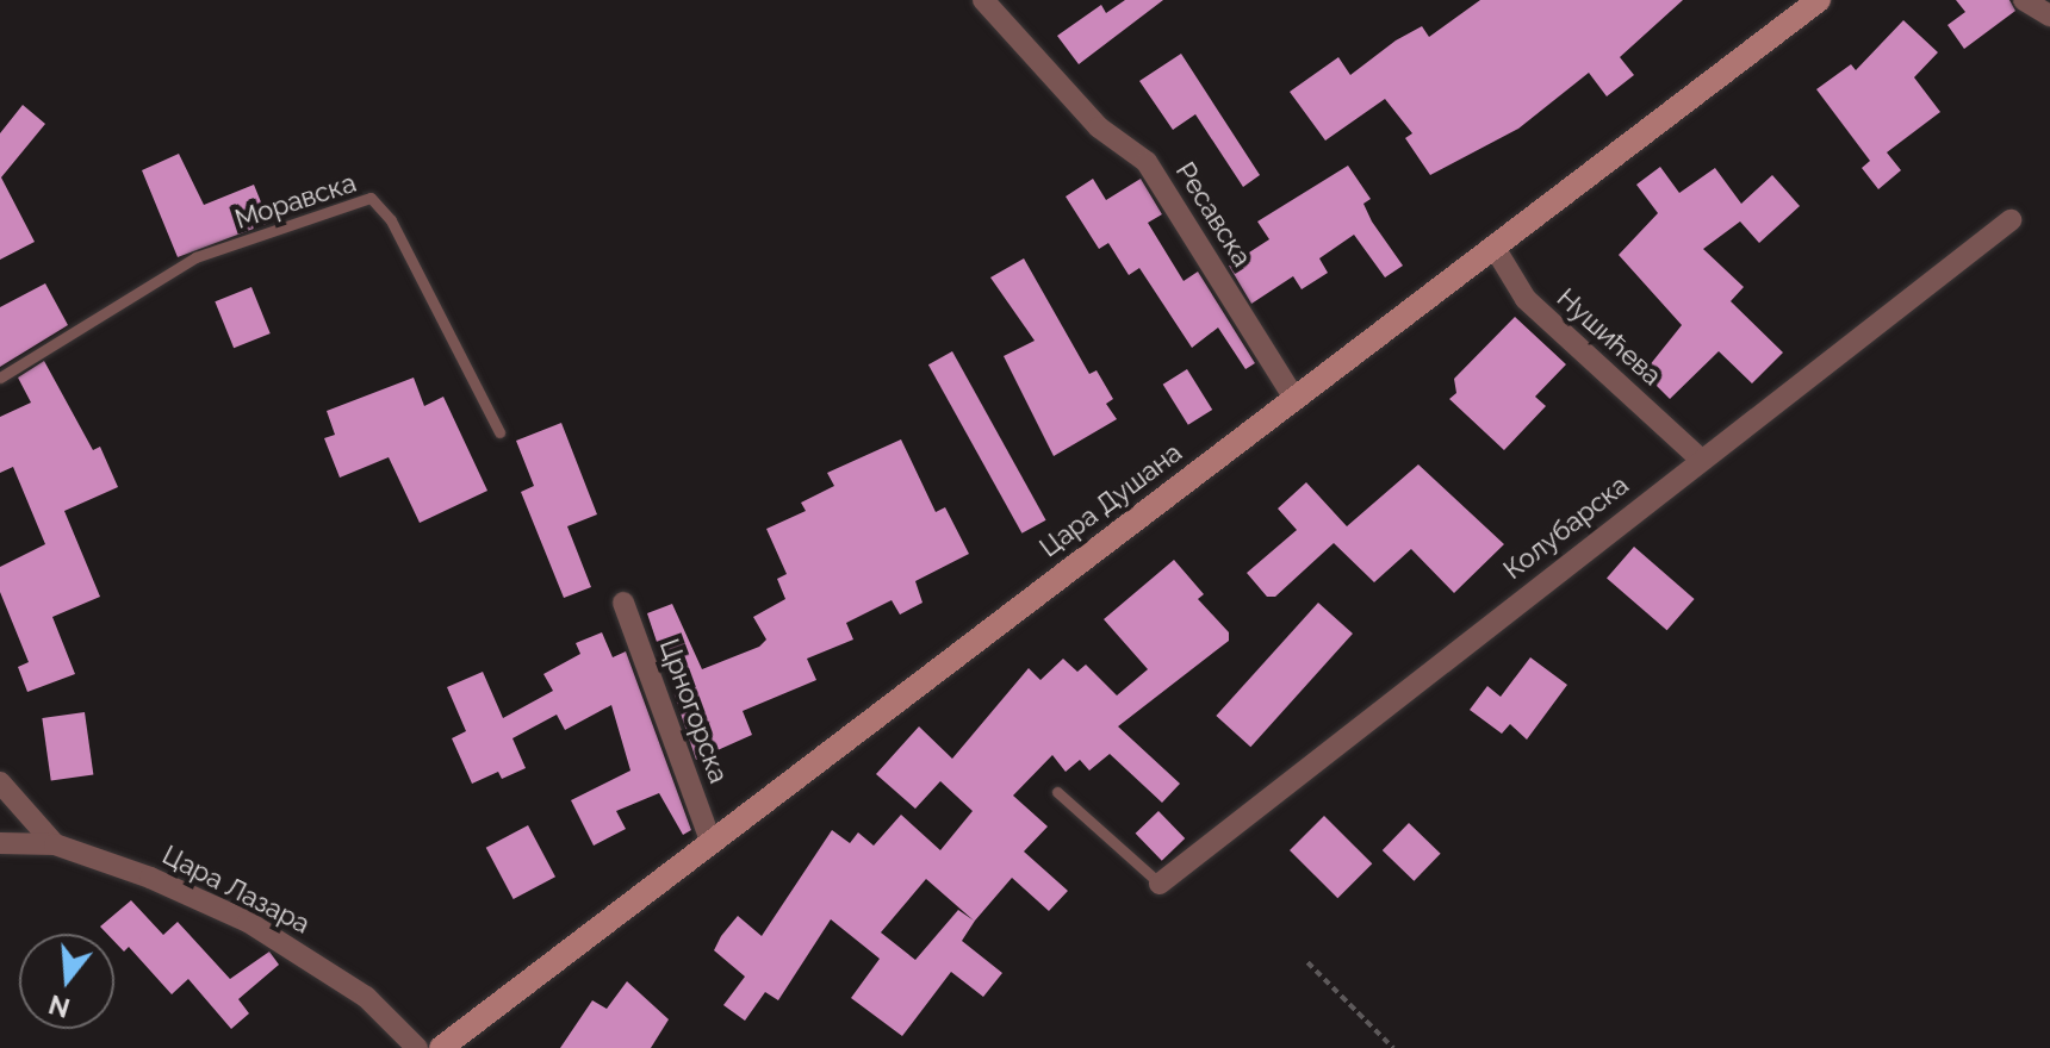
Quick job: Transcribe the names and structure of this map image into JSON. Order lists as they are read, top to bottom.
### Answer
{
  "streets": {
    "main road": ["Цара Душана"],
    "street": [
      "Ресавска",
      "Нушићева",
      "Колубарска",
      "Црногорска",
      "Цара Лазара"
    ],
    "lane": ["Моравска"]
  },
  "crossings": [
    ["Ресавска", "Цара Душана"],
    ["Нушићева", "Цара Душана"],
    ["Нушићева", "Колубарска"],
    ["Цара Душана", "Црногорска"]
  ],
  "north": "bottom"
}
